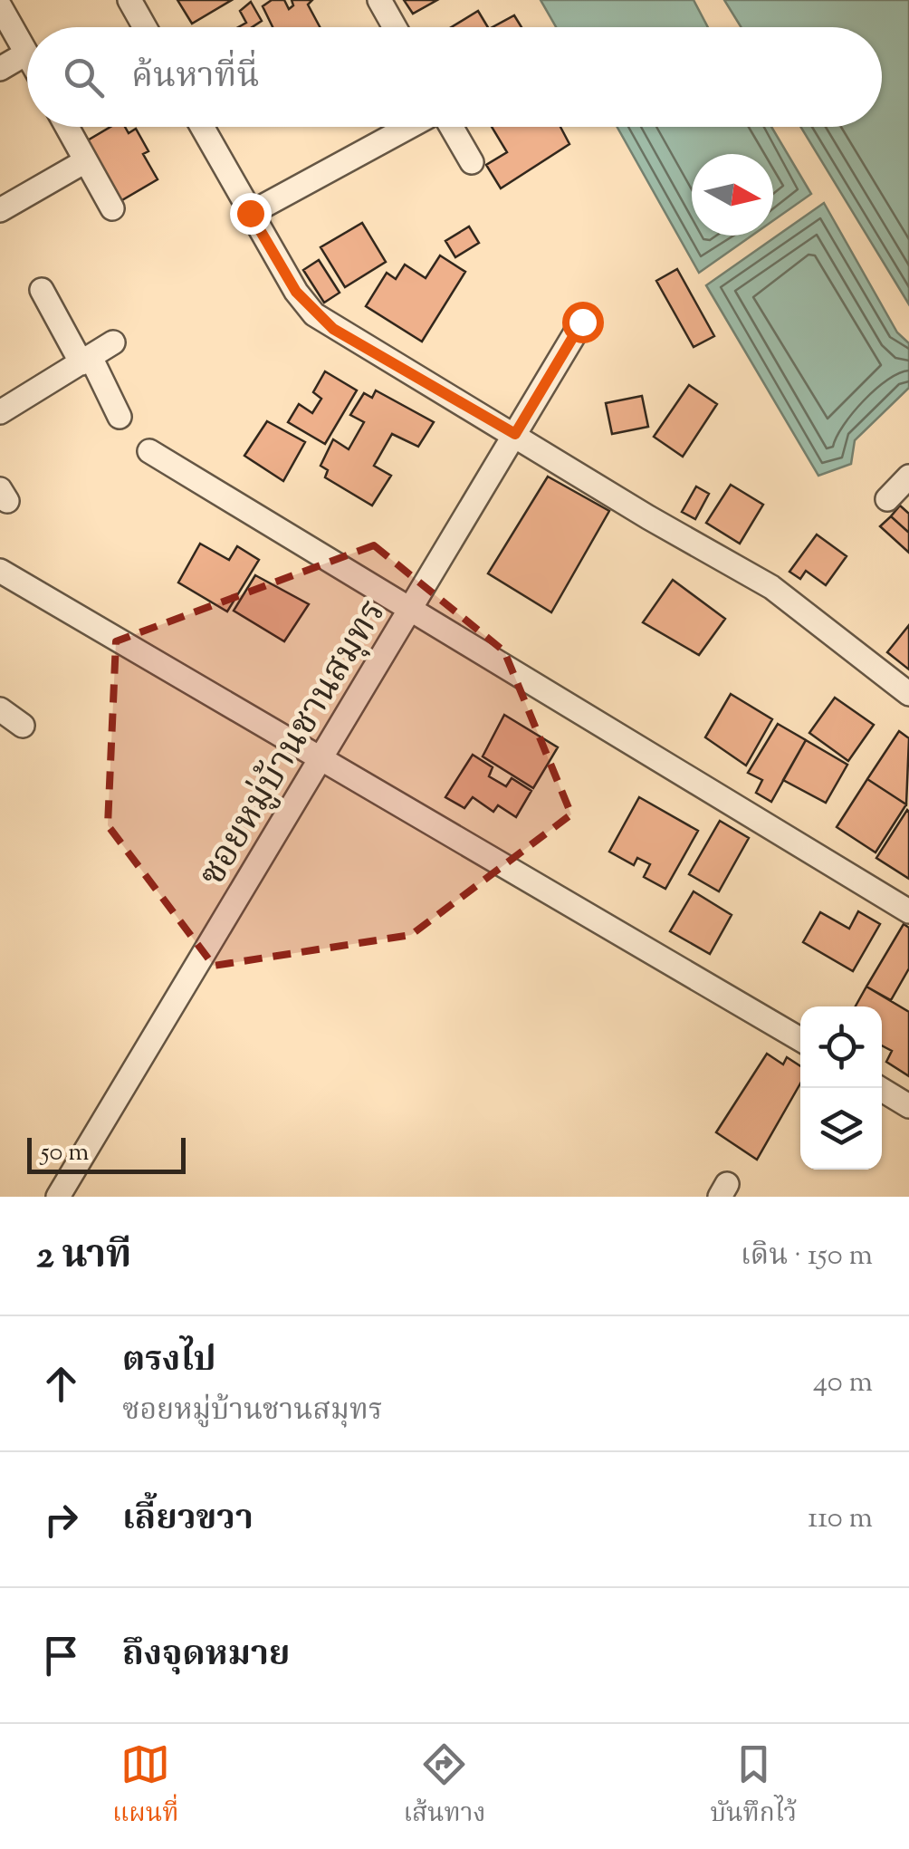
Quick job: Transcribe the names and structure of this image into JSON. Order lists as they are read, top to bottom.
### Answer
{
  "streets": {
    "street": ["ซอยหมู่บ้านชานสมุทร"]
  },
  "scale_bar": "50 m",
  "north": "right",
  "page": {
    "search": "ค้นหาที่นี่",
    "scale": "50 m",
    "heading": ["2 นาที", "เดิน · 150 m"],
    "list": [
      ["ตรงไป", "ซอยหมู่บ้านชานสมุทร", "40 m"],
      ["เลี้ยวขวา", "110 m"],
      "ถึงจุดหมาย"
    ],
    "nav": ["แผนที่", "เส้นทาง", "บันทึกไว้"]
  }
}
